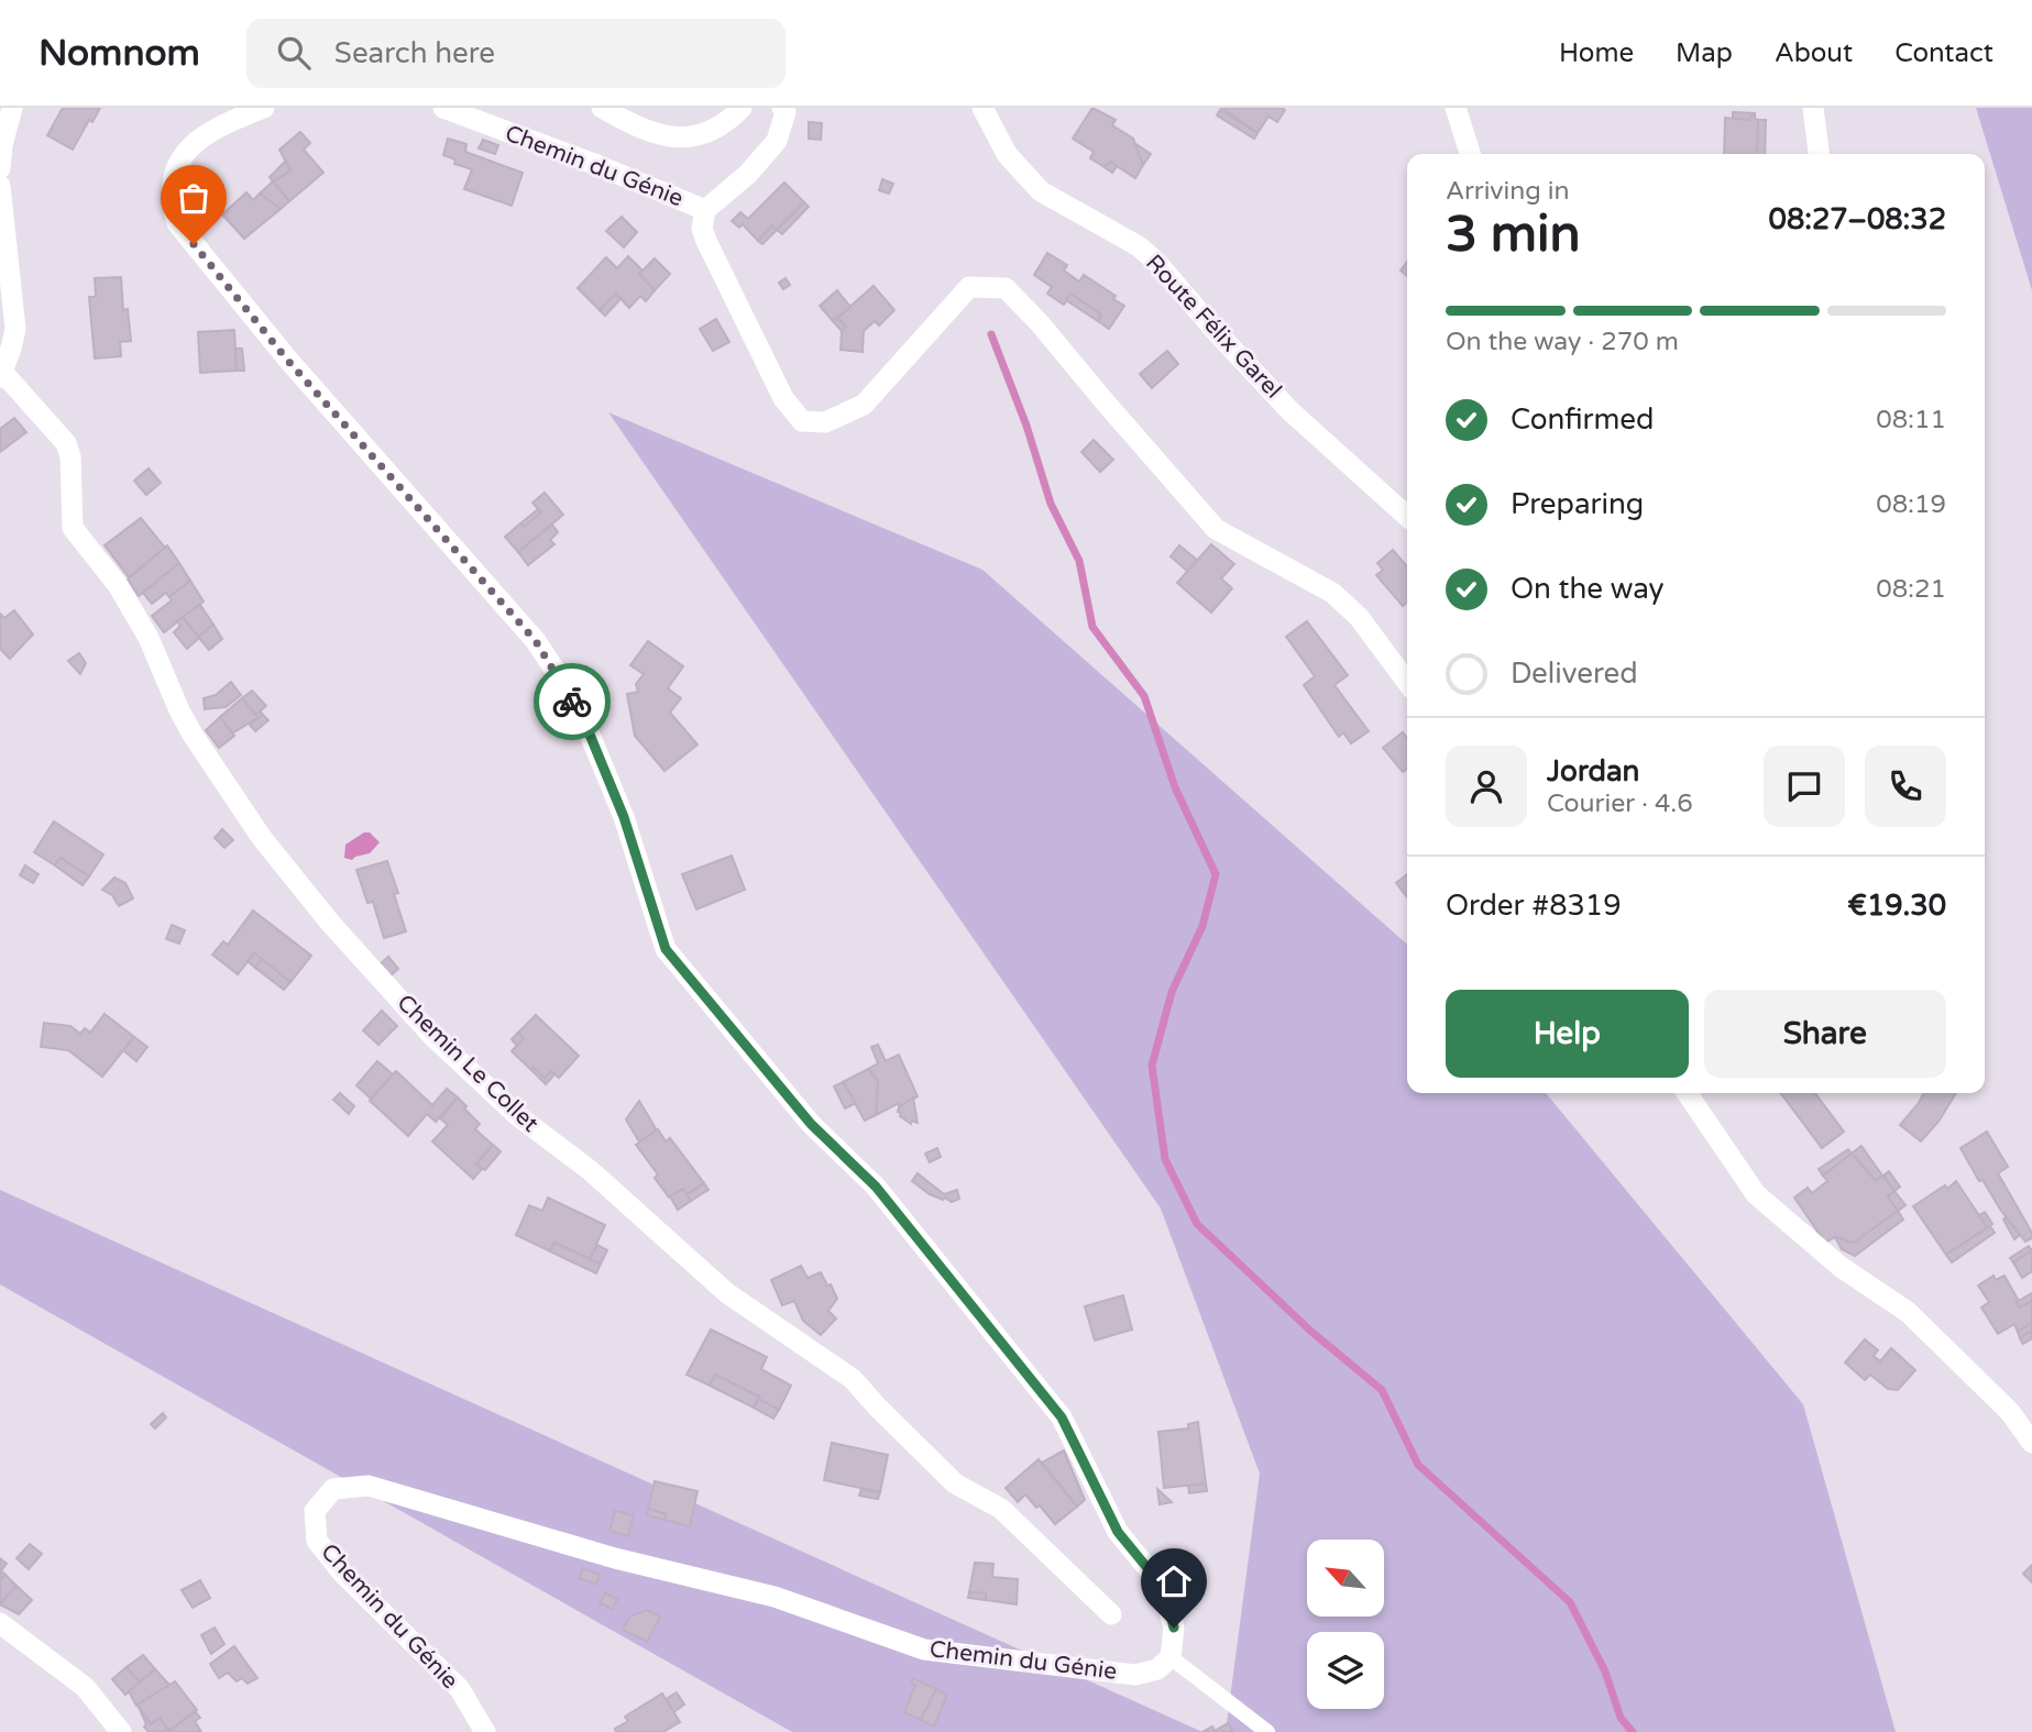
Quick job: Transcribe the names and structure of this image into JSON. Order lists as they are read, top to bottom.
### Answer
{
  "streets": {
    "street": ["Chemin du Génie", "Route Félix Garel", "Chemin Le Collet"]
  },
  "north": "top left",
  "page": {
    "header": "Nomnom",
    "search": "Search here",
    "nav": [
      "Home",
      "Map",
      "About",
      "Contact"
    ],
    "heading": ["3 min", "Arriving in", "08:27–08:32"],
    "panel": [
      "Jordan",
      "Courier · 4.6",
      "Order #8319",
      "€19.30"
    ],
    "bar": "On the way · 270 m",
    "list": [
      ["Confirmed", "08:11"],
      ["Preparing", "08:19"],
      ["On the way", "08:21"],
      "Delivered"
    ],
    "buttons": ["Help", "Share"]
  }
}
